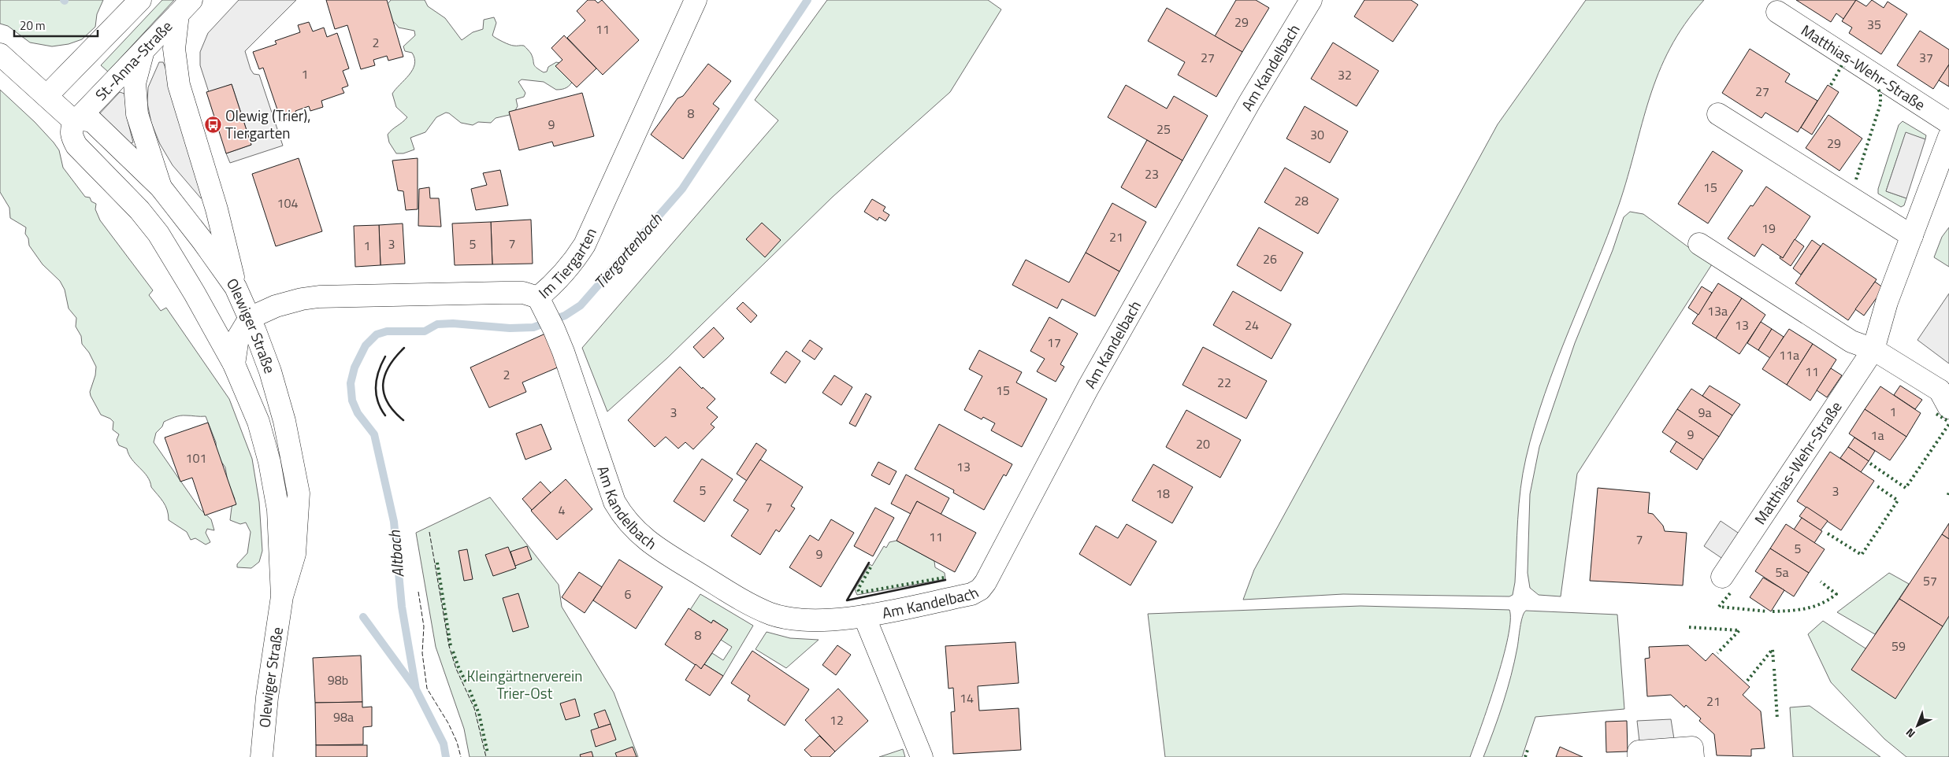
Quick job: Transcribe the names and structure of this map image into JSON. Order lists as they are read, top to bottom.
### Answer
{
  "streets": {
    "street": [
      "St.-Anna-Straße",
      "Am Kandelbach",
      "Matthias-Wehr-Straße",
      "Im Tiergarten",
      "Olewiger Straße"
    ]
  },
  "crossings": [
    ["St.-Anna-Straße", "Olewiger Straße"],
    ["Am Kandelbach", "Im Tiergarten"],
    ["Im Tiergarten", "Olewiger Straße"]
  ],
  "water": ["Tiergartenbach", "Altbach"],
  "parks": ["Kleingärtnerverein Trier-Ost"],
  "places": {
    "bus stop": ["Olewig (Trier), Tiergarten"]
  },
  "house_numbers": [
    "29",
    "35",
    "11",
    "2",
    "27",
    "37",
    "1",
    "32",
    "27",
    "8",
    "9",
    "25",
    "30",
    "29",
    "23",
    "15",
    "28",
    "104",
    "19",
    "21",
    "7",
    "3",
    "5",
    "1",
    "26",
    "13a",
    "24",
    "13",
    "17",
    "11a",
    "11",
    "2",
    "22",
    "15",
    "1",
    "3",
    "9a",
    "9",
    "1a",
    "20",
    "101",
    "13",
    "5",
    "3",
    "18",
    "7",
    "4",
    "11",
    "7",
    "5",
    "9",
    "5a",
    "57",
    "6",
    "8",
    "59",
    "98b",
    "14",
    "21",
    "98a",
    "12"
  ],
  "scale_bar": "20 m",
  "north": "bottom left"
}
